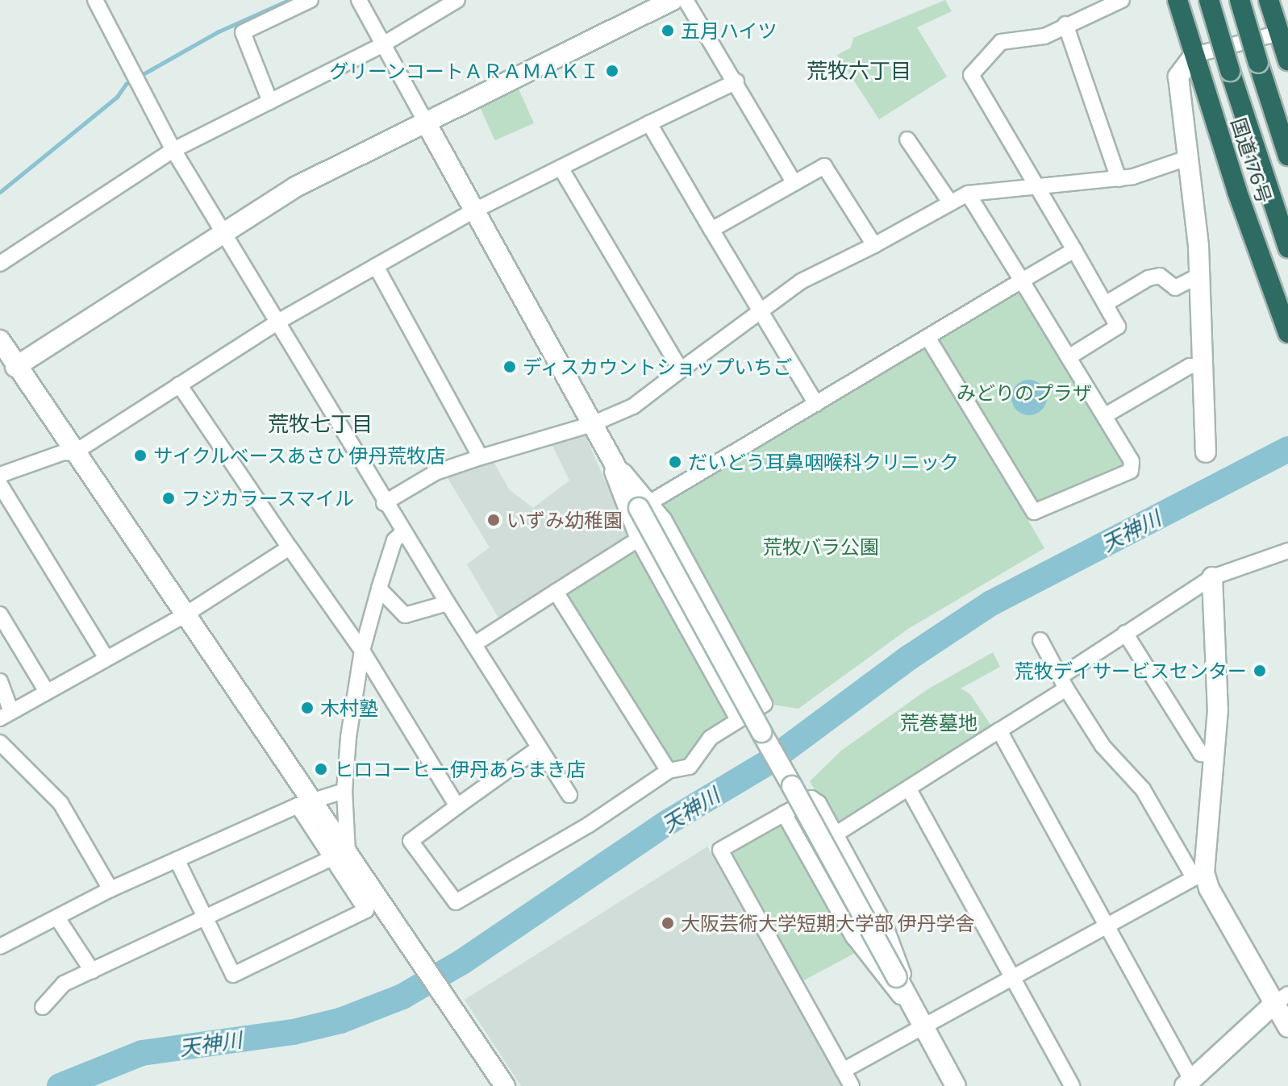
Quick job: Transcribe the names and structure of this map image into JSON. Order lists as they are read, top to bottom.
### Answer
{
  "streets": {
    "highway": ["国道176号"]
  },
  "districts": ["荒牧六丁目", "荒牧七丁目"],
  "water": ["天神川"],
  "parks": ["みどりのプラザ", "荒牧バラ公園", "荒巻墓地"],
  "places": [
    "五月ハイツ",
    "グリーンコートＡＲＡＭＡＫＩ",
    "ディスカウントショップいちご",
    "サイクルベースあさひ 伊丹荒牧店",
    "だいどう耳鼻咽喉科クリニック",
    "フジカラースマイル",
    "いずみ幼稚園",
    "荒牧デイサービスセンター",
    "木村塾",
    "ヒロコーヒー伊丹あらまき店",
    "大阪芸術大学短期大学部 伊丹学舎"
  ]
}
